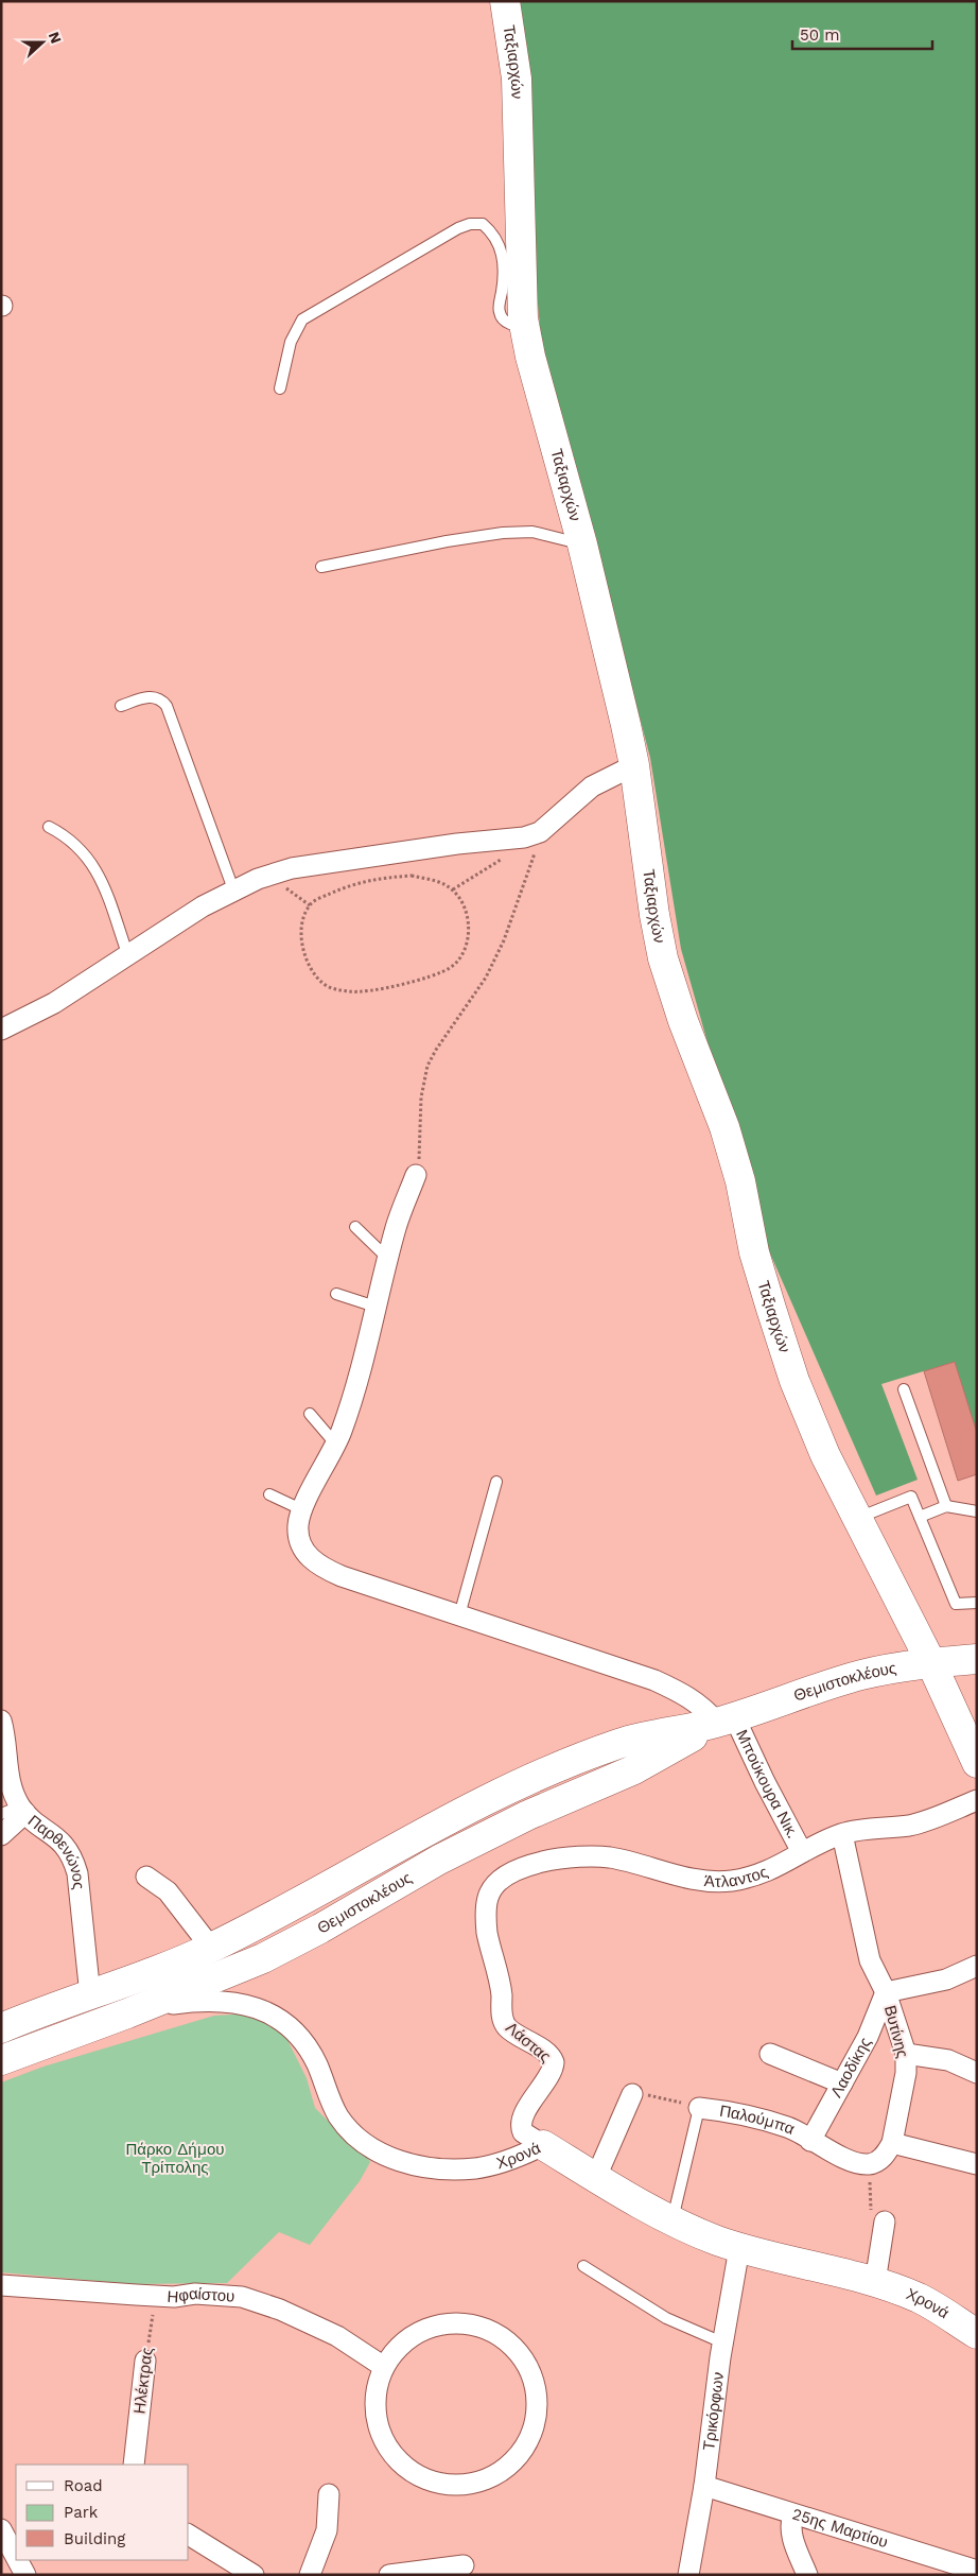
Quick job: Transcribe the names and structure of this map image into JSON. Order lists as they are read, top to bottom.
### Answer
{
  "streets": {
    "street": [
      "Ταξιαρχών",
      "Θεμιστοκλέους",
      "Μπούκουρα Νικ.",
      "Παρθενώνος",
      "Άτλαντος",
      "Βυτίνης",
      "Λάστας",
      "Λαοδίκης",
      "Παλούμπα",
      "Χρονά",
      "Ηφαίστου",
      "Ηλέκτρας",
      "Τρικόρφων",
      "25ης Μαρτίου"
    ]
  },
  "crossings": [
    ["Ταξιαρχών", "Θεμιστοκλέους"],
    ["Θεμιστοκλέους", "Μπούκουρα Νικ."],
    ["Θεμιστοκλέους", "Παρθενώνος"],
    ["Θεμιστοκλέους", "Χρονά"],
    ["Μπούκουρα Νικ.", "Άτλαντος"],
    ["Άτλαντος", "Βυτίνης"],
    ["Άτλαντος", "Λάστας"],
    ["Βυτίνης", "Λαοδίκης"],
    ["Βυτίνης", "Παλούμπα"],
    ["Λάστας", "Χρονά"],
    ["Λαοδίκης", "Παλούμπα"],
    ["Χρονά", "Τρικόρφων"],
    ["Ηφαίστου", "Ηλέκτρας"],
    ["Τρικόρφων", "25ης Μαρτίου"]
  ],
  "parks": ["Πάρκο Δήμου Τρίπολης"],
  "legend": ["Road", "Park", "Building"],
  "scale_bar": "50 m",
  "north": "right"
}
